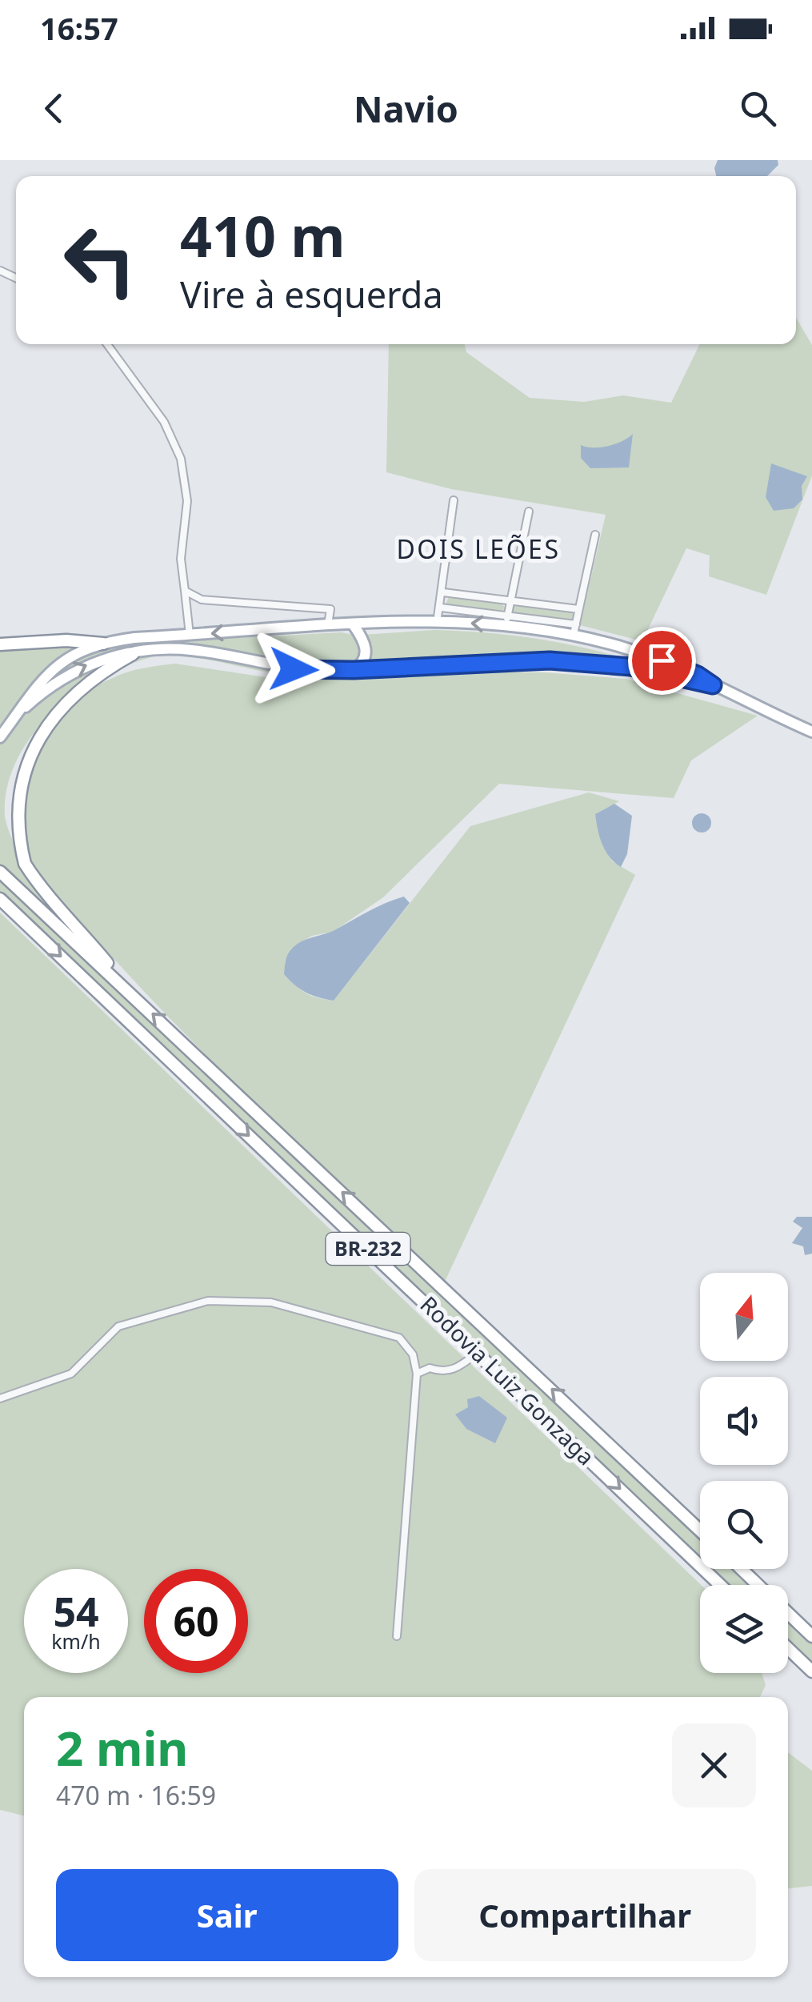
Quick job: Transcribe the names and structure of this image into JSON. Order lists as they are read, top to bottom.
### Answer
{
  "streets": {
    "highway": ["BR-232", "Rodovia Luiz Gonzaga"]
  },
  "districts": ["DOIS LEÕES"],
  "north": "top",
  "page": {
    "status": "16:57",
    "header": "Navio",
    "turn": ["410 m", "Vire à esquerda"],
    "speed": "54 km/h",
    "limit": "60",
    "heading": ["2 min", "470 m · 16:59"],
    "buttons": ["Sair", "Compartilhar"]
  }
}
